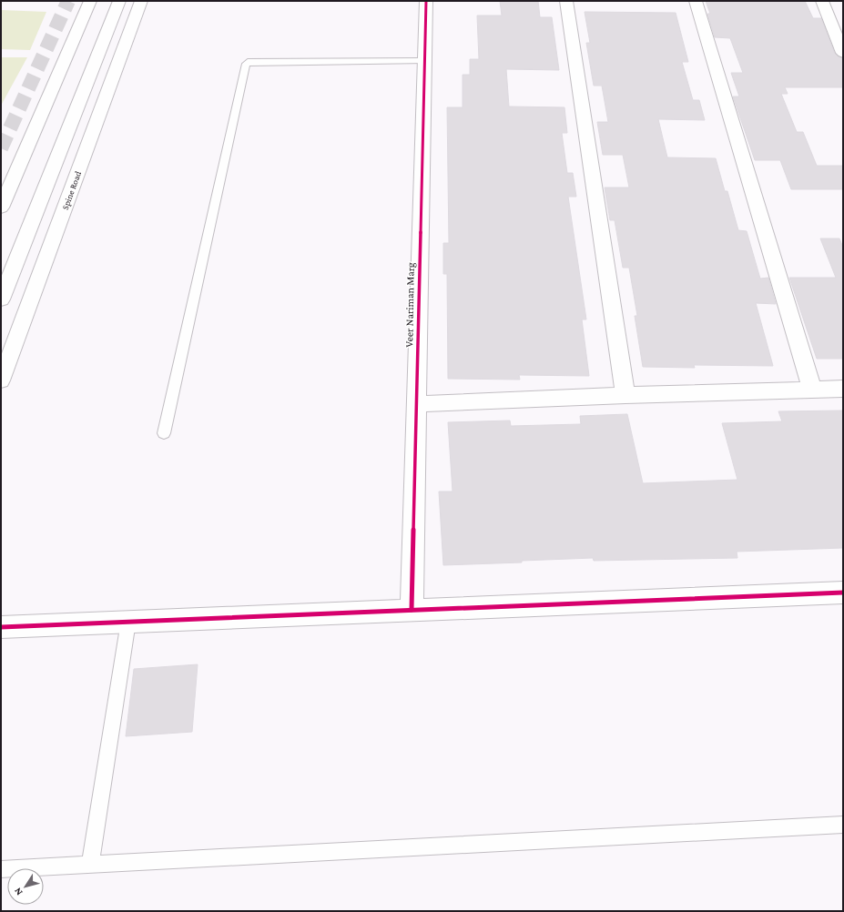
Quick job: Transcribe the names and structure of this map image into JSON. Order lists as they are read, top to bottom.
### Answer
{
  "streets": {
    "street": ["Spine Road", "Veer Nariman Marg"]
  },
  "north": "bottom left"
}
